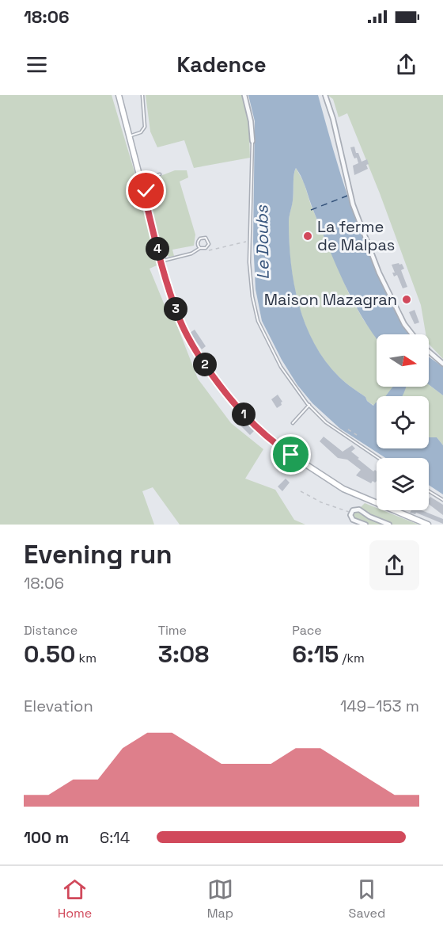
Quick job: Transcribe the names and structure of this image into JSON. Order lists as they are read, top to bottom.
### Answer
{
  "water": ["Le Doubs"],
  "places": ["La ferme de Malpas", "Maison Mazagran"],
  "north": "right",
  "page": {
    "status": "18:06",
    "header": "Kadence",
    "pins": [
      "4",
      "3",
      "2",
      "1"
    ],
    "heading": ["Evening run", "18:06"],
    "stats": [
      ["Distance", "0.50 km"],
      ["Time", "3:08"],
      ["Pace", "6:15 /km"]
    ],
    "chart": ["Elevation", "149–153 m"],
    "list": [
      {
        "name": "100 m",
        "note": "6:14"
      }
    ],
    "tabs": ["Home", "Map", "Saved"]
  }
}
